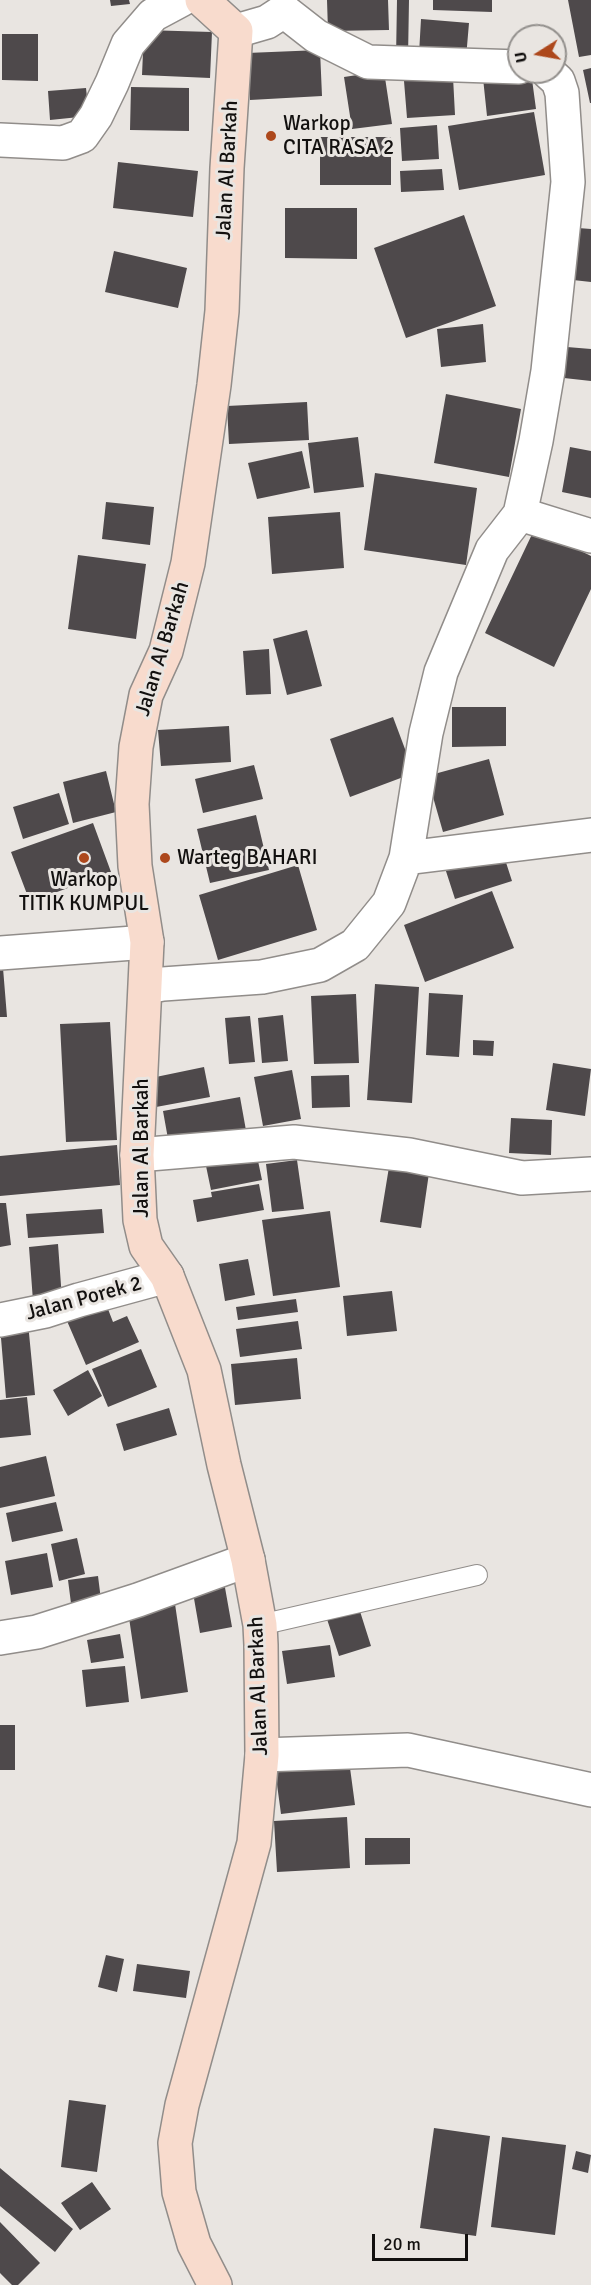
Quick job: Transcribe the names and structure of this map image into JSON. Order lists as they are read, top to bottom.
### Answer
{
  "streets": {
    "street": ["Jalan Al Barkah", "Jalan Porek 2"]
  },
  "crossings": [
    ["Jalan Al Barkah", "Jalan Porek 2"]
  ],
  "places": ["Warkop CITA RASA 2", "Warkop TITIK KUMPUL", "Warteg BAHARI"],
  "scale_bar": "20 m",
  "north": "left"
}
